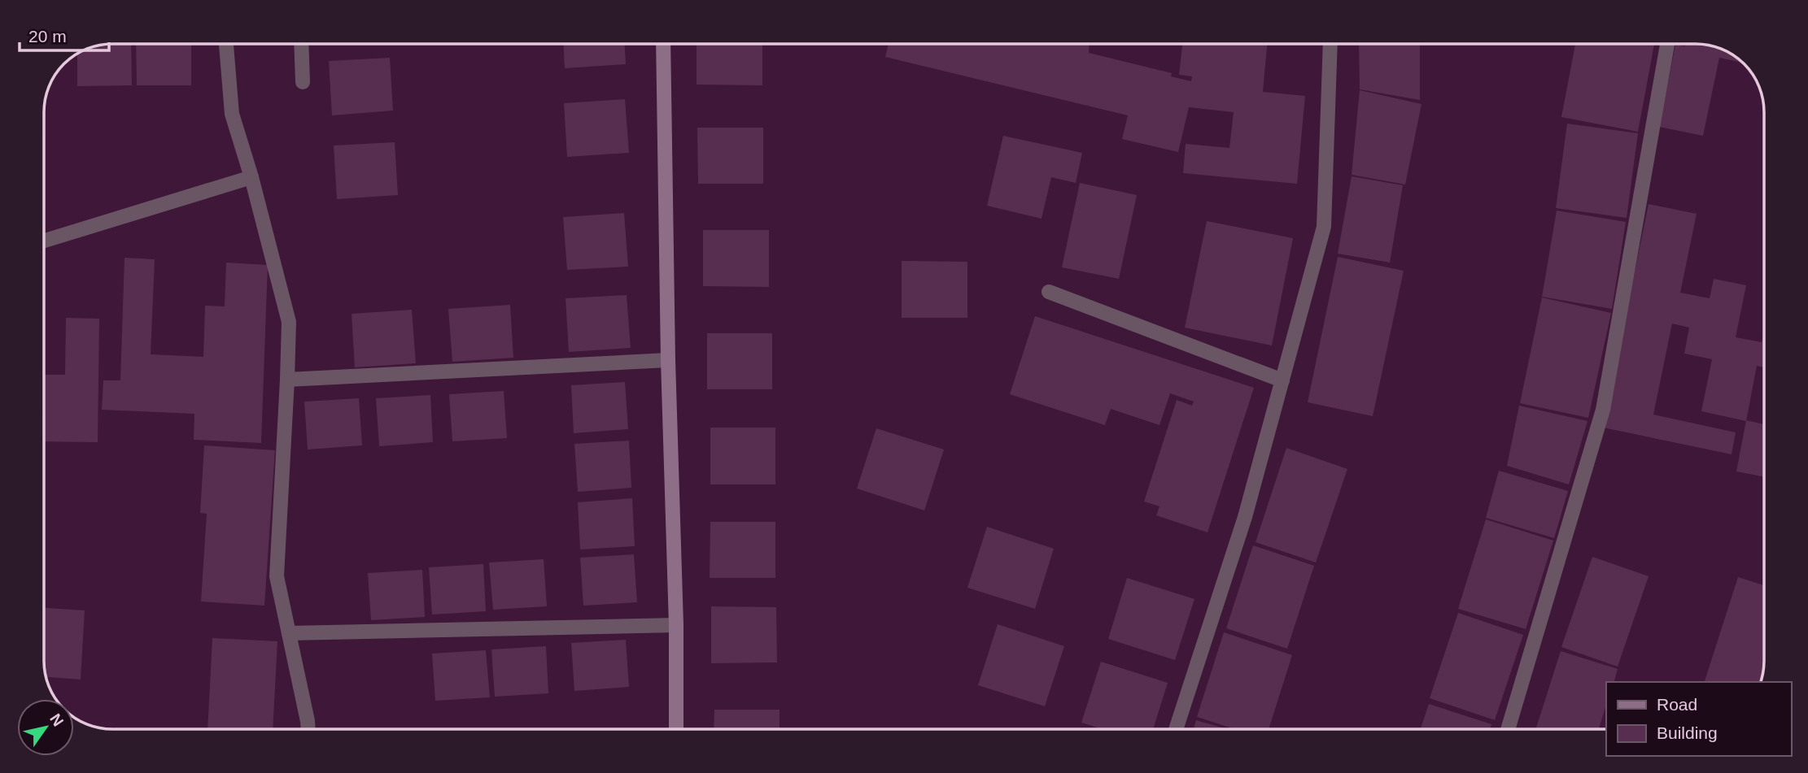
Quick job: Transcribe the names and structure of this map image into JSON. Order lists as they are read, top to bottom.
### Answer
{
  "legend": ["Road", "Building"],
  "scale_bar": "20 m",
  "north": "top right"
}
